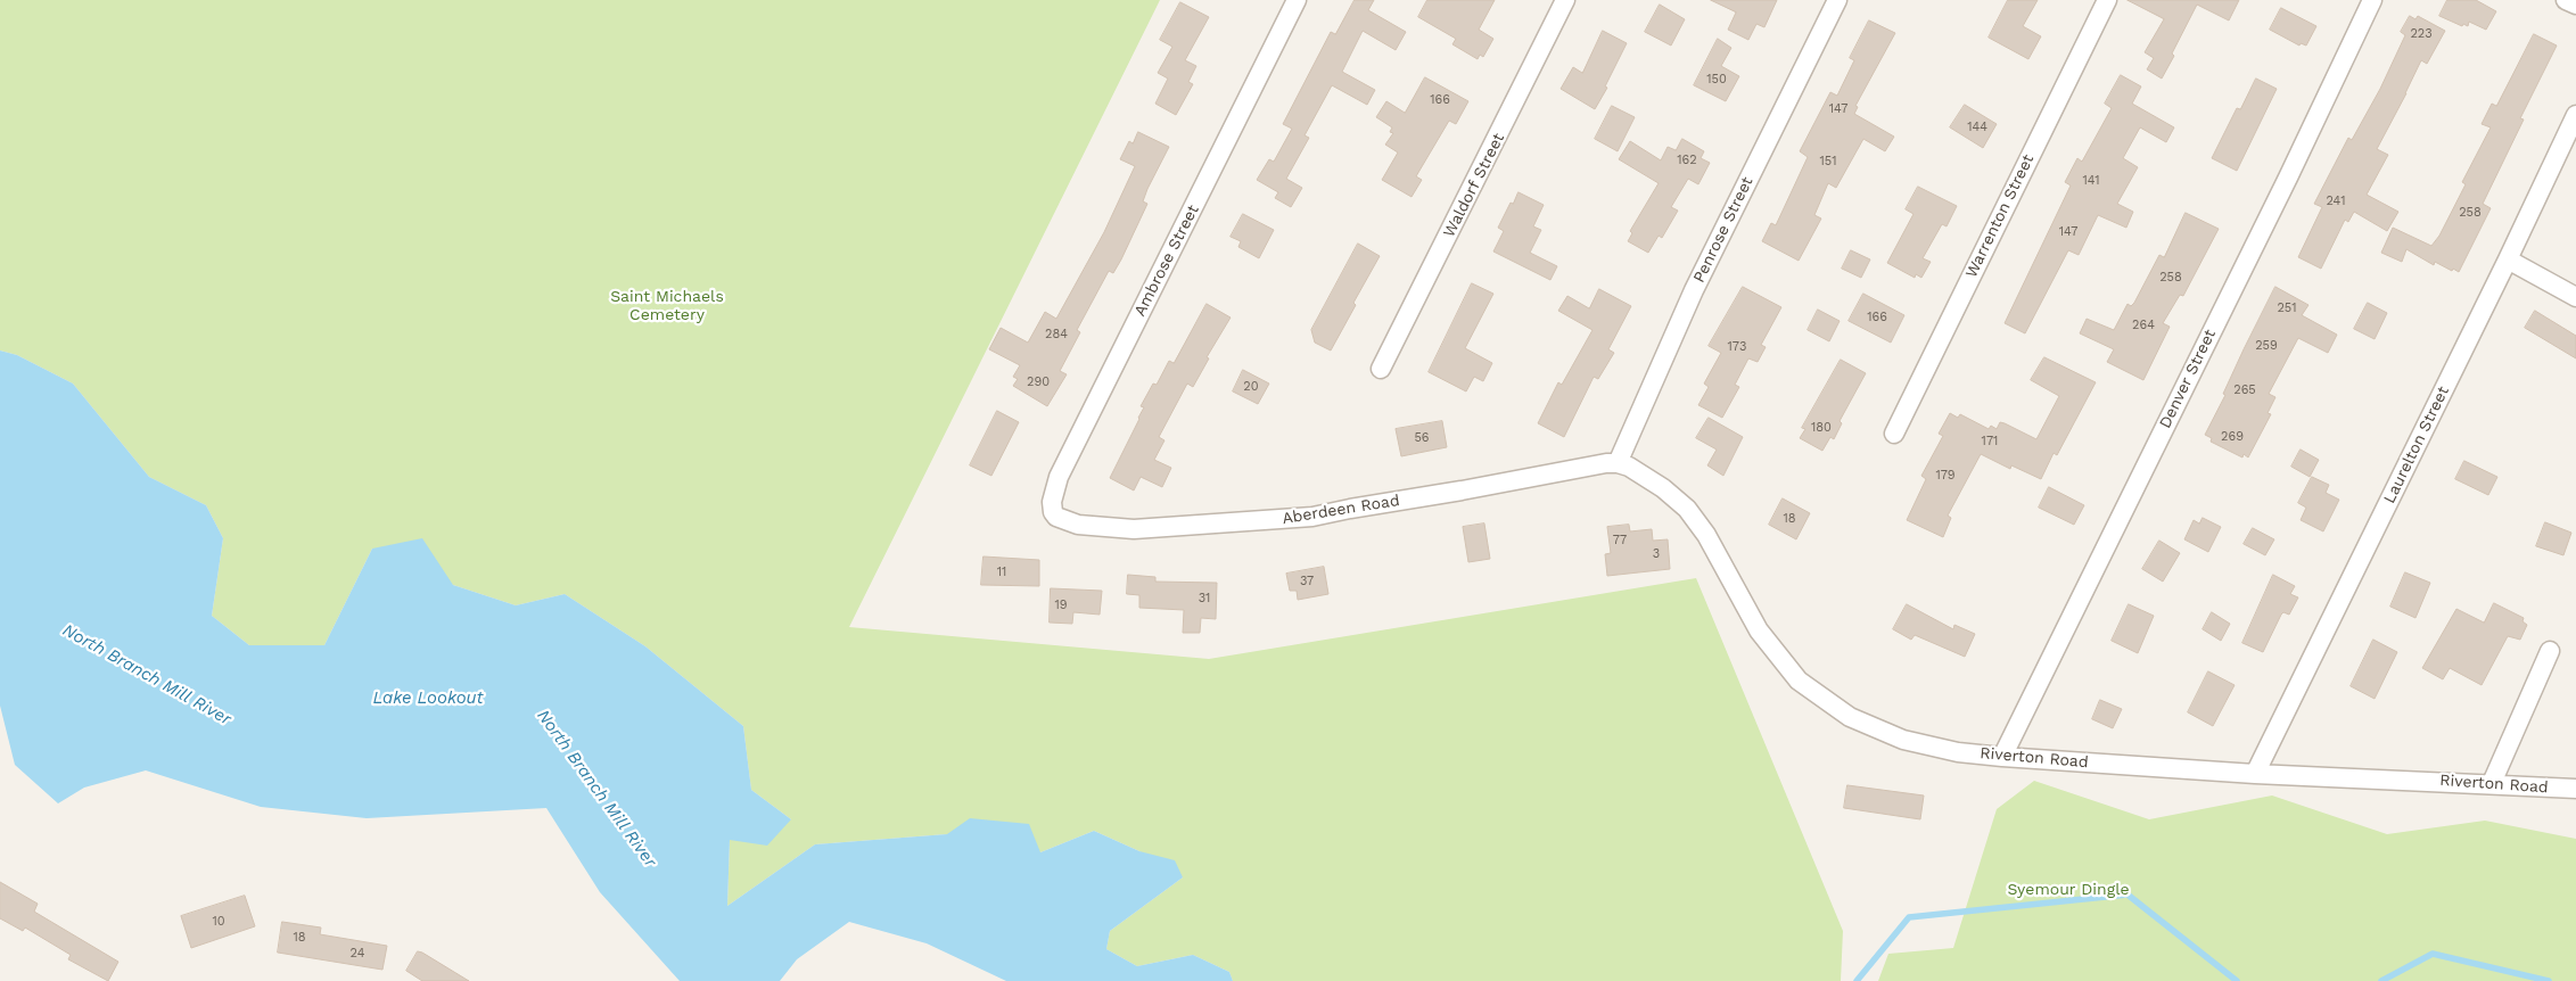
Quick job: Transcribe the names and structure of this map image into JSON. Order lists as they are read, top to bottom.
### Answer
{
  "streets": {
    "street": [
      "Waldorf Street",
      "Warrenton Street",
      "Penrose Street",
      "Ambrose Street",
      "Denver Street",
      "Laurelton Street",
      "Aberdeen Road",
      "Riverton Road"
    ]
  },
  "crossings": [
    ["Penrose Street", "Aberdeen Road"],
    ["Penrose Street", "Riverton Road"],
    ["Ambrose Street", "Aberdeen Road"],
    ["Denver Street", "Riverton Road"],
    ["Laurelton Street", "Riverton Road"],
    ["Aberdeen Road", "Riverton Road"]
  ],
  "water": ["North Branch Mill River", "Lake Lookout"],
  "parks": ["Saint Michaels Cemetery", "Syemour Dingle"],
  "house_numbers": [
    "223",
    "150",
    "166",
    "147",
    "144",
    "162",
    "151",
    "141",
    "241",
    "258",
    "147",
    "258",
    "251",
    "166",
    "264",
    "284",
    "259",
    "173",
    "290",
    "20",
    "265",
    "180",
    "269",
    "56",
    "171",
    "179",
    "18",
    "77",
    "3",
    "11",
    "37",
    "31",
    "19",
    "10",
    "18",
    "24"
  ]
}
